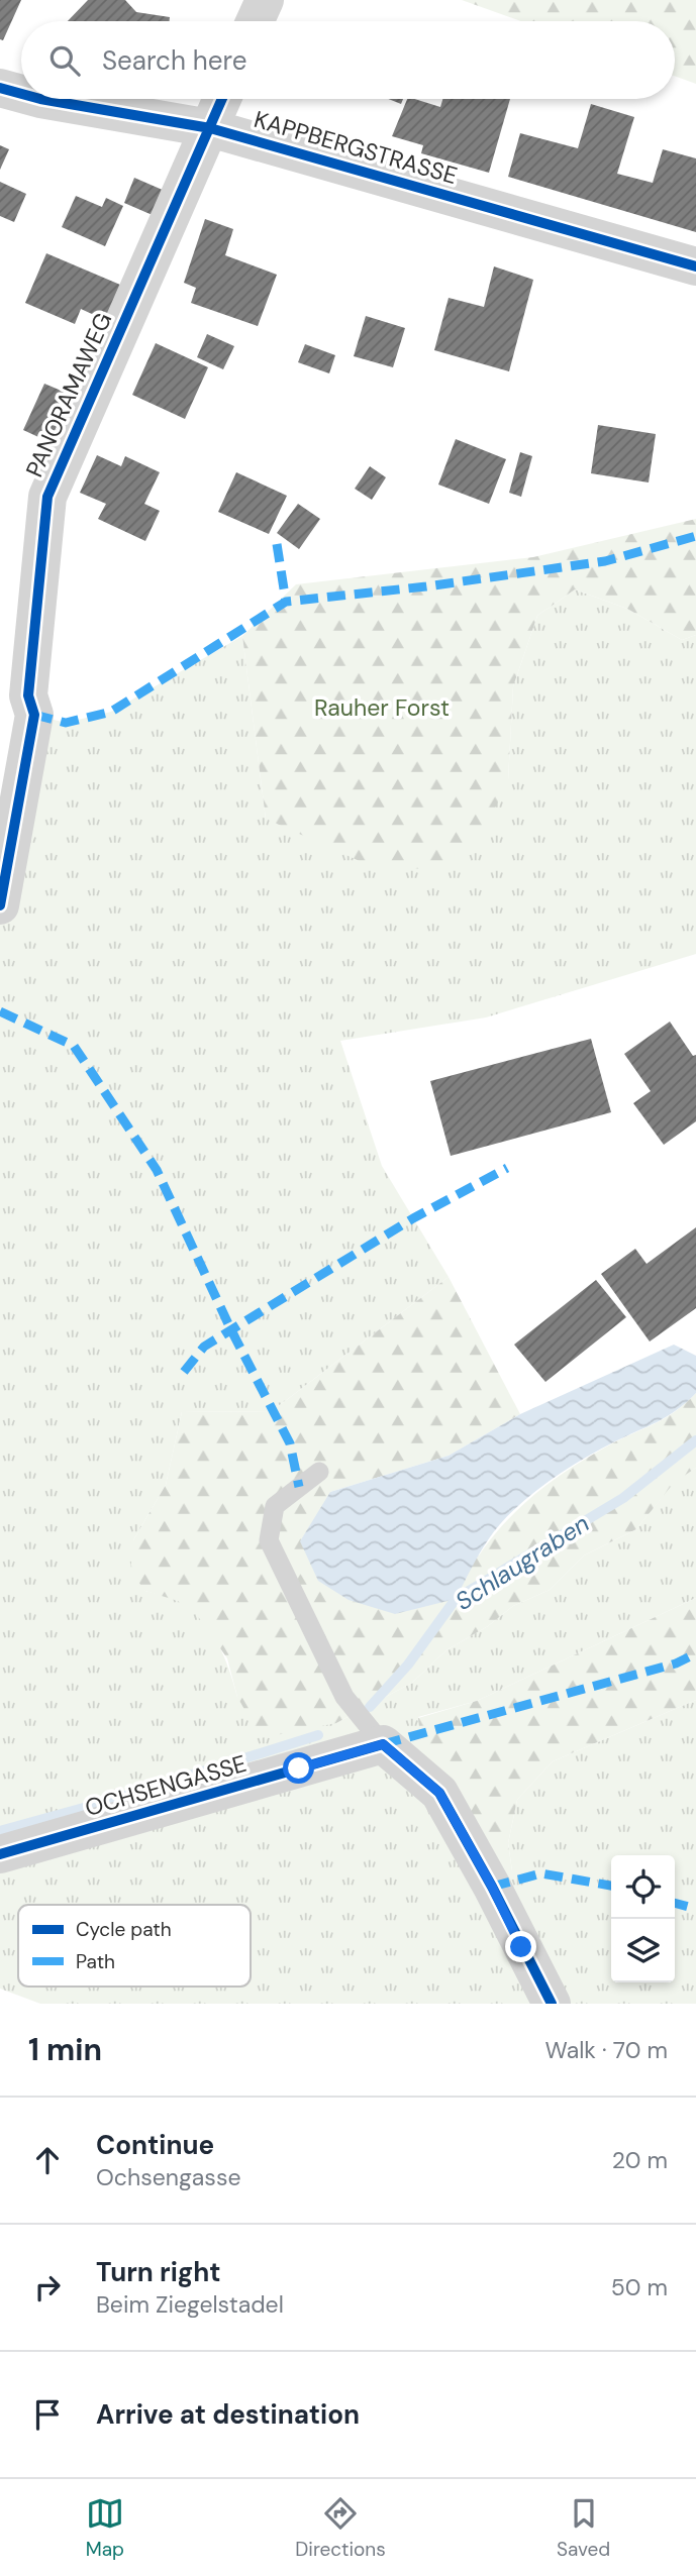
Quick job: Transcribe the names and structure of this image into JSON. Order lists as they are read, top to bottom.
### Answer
{
  "streets": {
    "street": ["KAPPBERGSTRASSE", "PANORAMAWEG", "OCHSENGASSE"]
  },
  "crossings": [
    ["KAPPBERGSTRASSE", "PANORAMAWEG"]
  ],
  "water": ["Schlaugraben"],
  "parks": ["Rauher Forst"],
  "legend": ["Cycle path", "Path"],
  "page": {
    "search": "Search here",
    "heading": ["1 min", "Walk · 70 m"],
    "list": [
      ["Continue", "Ochsengasse", "20 m"],
      ["Turn right", "Beim Ziegelstadel", "50 m"],
      "Arrive at destination"
    ],
    "nav": ["Map", "Directions", "Saved"]
  }
}
